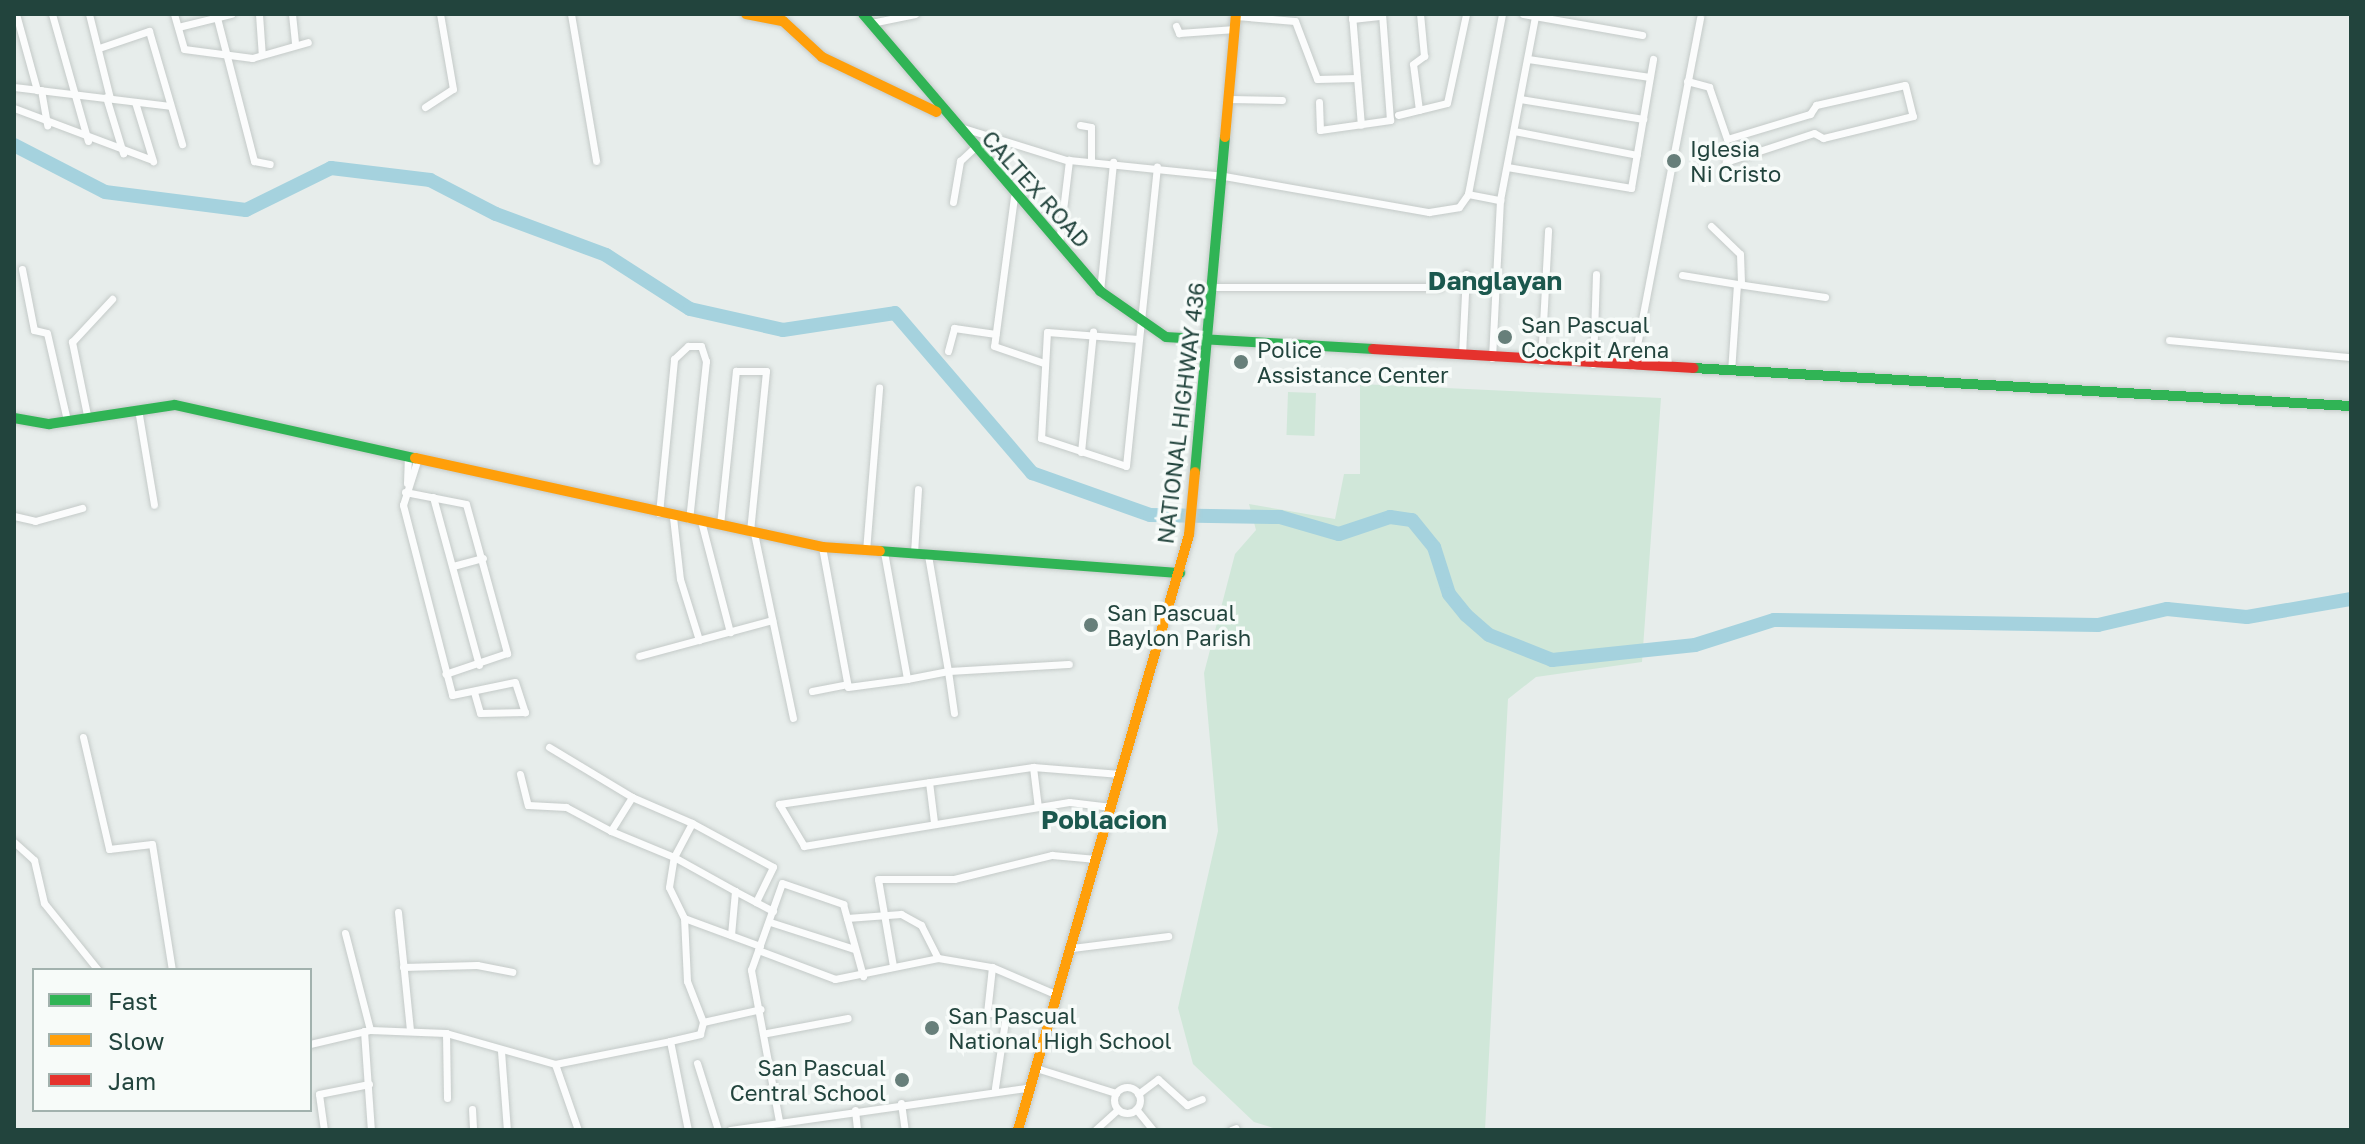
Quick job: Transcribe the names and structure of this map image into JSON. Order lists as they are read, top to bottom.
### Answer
{
  "streets": {
    "street": ["CALTEX ROAD", "NATIONAL HIGHWAY 436"]
  },
  "crossings": [
    ["CALTEX ROAD", "NATIONAL HIGHWAY 436"]
  ],
  "districts": ["Danglayan", "Poblacion"],
  "places": [
    "Iglesia Ni Cristo",
    "San Pascual Cockpit Arena",
    "Police Assistance Center",
    "San Pascual Baylon Parish",
    "San Pascual National High School",
    "San Pascual Central School"
  ],
  "legend": ["Fast", "Slow", "Jam"]
}
